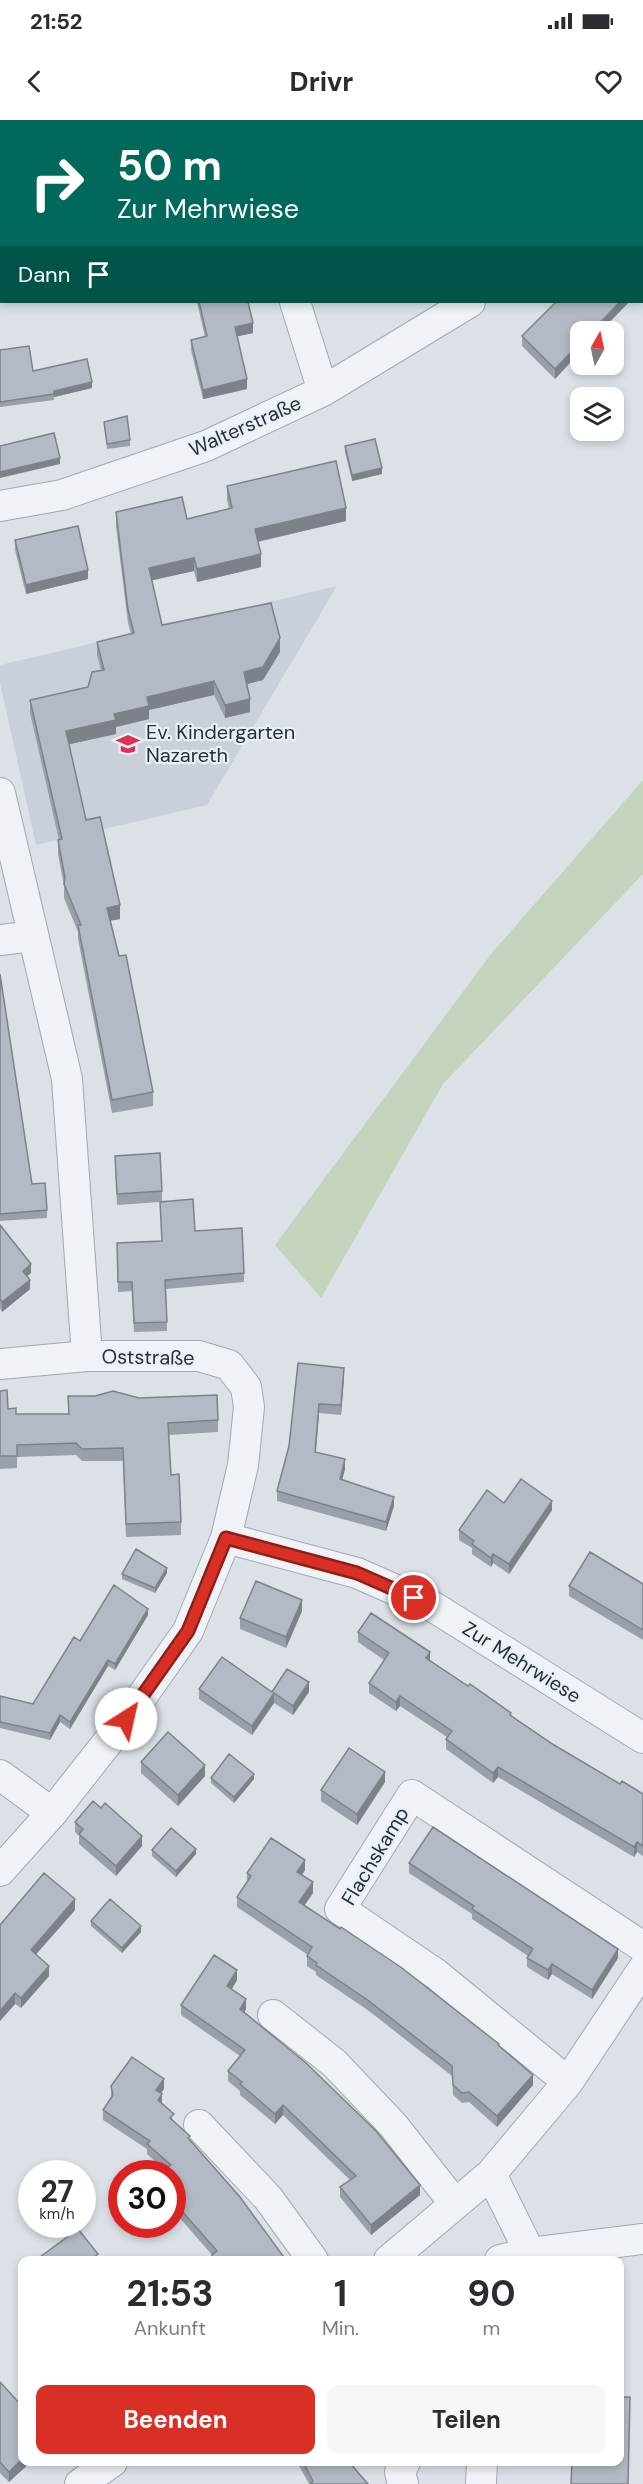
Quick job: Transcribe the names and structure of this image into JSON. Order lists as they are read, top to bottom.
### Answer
{
  "streets": {
    "street": [
      "Walterstraße",
      "Oststraße",
      "Zur Mehrwiese",
      "Flachskamp"
    ]
  },
  "crossings": [
    ["Oststraße", "Zur Mehrwiese"]
  ],
  "places": {
    "school or university": ["Ev. Kindergarten Nazareth"]
  },
  "north": "top",
  "page": {
    "status": "21:52",
    "header": "Drivr",
    "turn": ["50 m", "Zur Mehrwiese"],
    "then": "Dann",
    "speed": "27 km/h",
    "limit": "30",
    "eta": [
      "21:53",
      "Ankunft",
      "1",
      "Min.",
      "90",
      "m"
    ],
    "buttons": ["Beenden", "Teilen"]
  }
}
